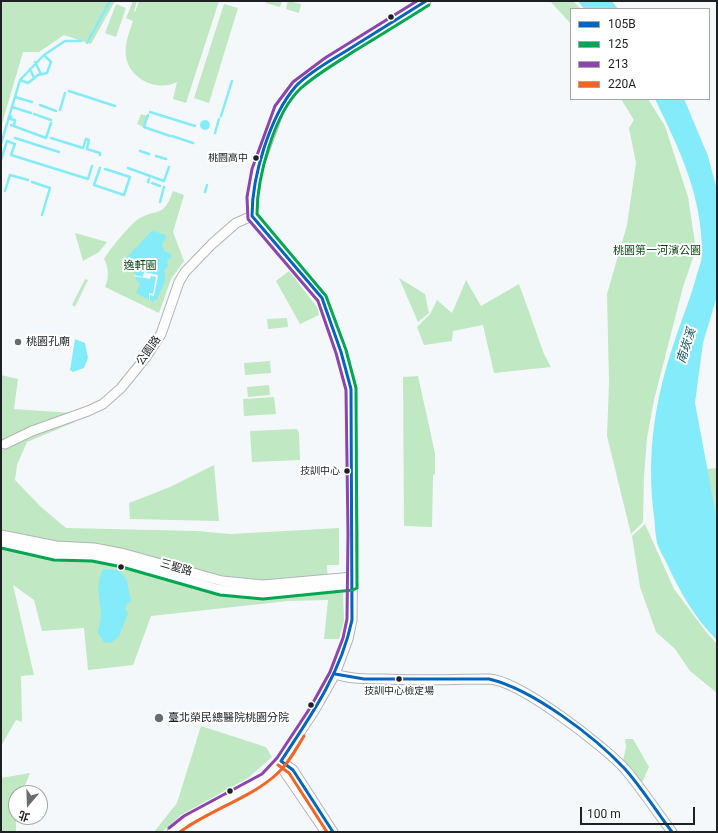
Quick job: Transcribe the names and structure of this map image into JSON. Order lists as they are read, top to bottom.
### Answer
{
  "streets": {
    "street": ["公園路", "三聖路"]
  },
  "water": ["南崁溪"],
  "parks": ["桃園第一河濱公園", "逸軒園"],
  "places": [
    "桃園高中",
    "桃園孔廟",
    "技訓中心",
    "技訓中心檢定場",
    "臺北榮民總醫院桃園分院"
  ],
  "lines": [
    "transit line 105B",
    "transit line 213",
    "transit line 125",
    "transit line 220A"
  ],
  "legend": [
    "105B",
    "125",
    "213",
    "220A"
  ],
  "scale_bar": "100 m",
  "north": "bottom"
}
